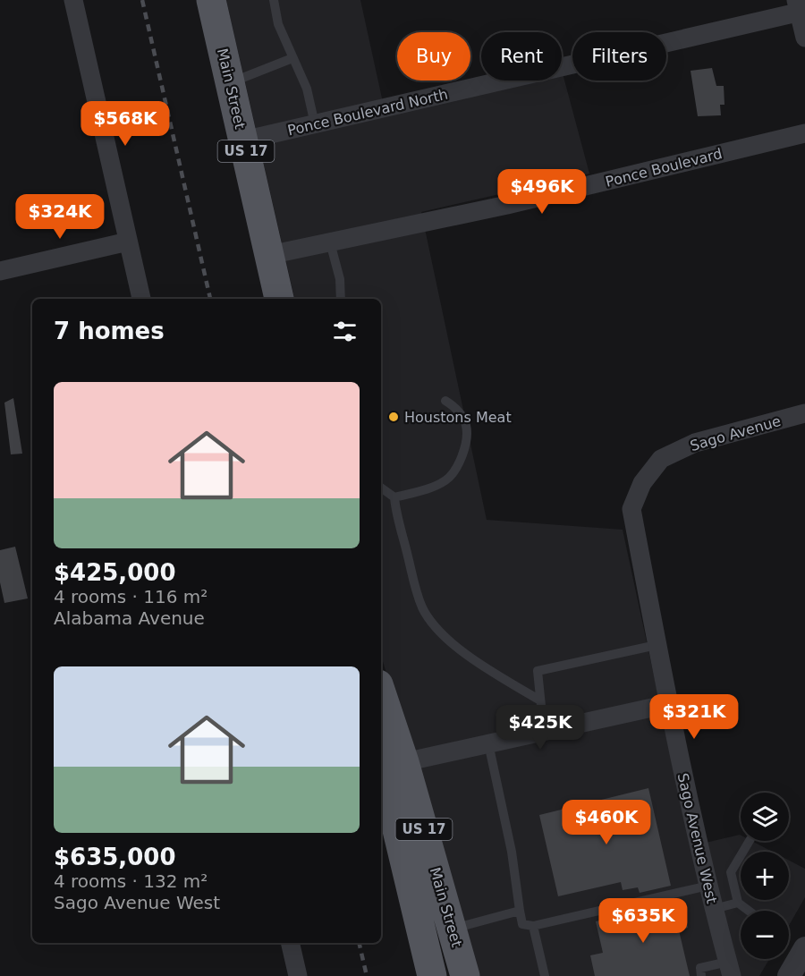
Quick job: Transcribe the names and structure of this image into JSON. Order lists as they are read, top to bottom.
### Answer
{
  "streets": {
    "main road": ["Main Street", "US 17"],
    "street": [
      "Ponce Boulevard North",
      "Ponce Boulevard",
      "Sago Avenue",
      "Sago Avenue West"
    ]
  },
  "crossings": [
    ["Main Street", "Ponce Boulevard North"],
    ["Main Street", "Ponce Boulevard"],
    ["Sago Avenue", "Sago Avenue West"]
  ],
  "places": ["Houstons Meat"],
  "page": {
    "chip": ["Buy", "Rent", "Filters"],
    "price": [
      "$568K",
      "$496K",
      "$324K",
      "$321K",
      "$425K",
      "$460K",
      "$635K"
    ],
    "heading": "7 homes",
    "list": [
      {
        "name": "$425,000",
        "note": "4 rooms · 116 m² · Alabama Avenue"
      },
      {
        "name": "$635,000",
        "note": "4 rooms · 132 m² · Sago Avenue West"
      }
    ],
    "map_buttons": ["+", "−"]
  }
}
